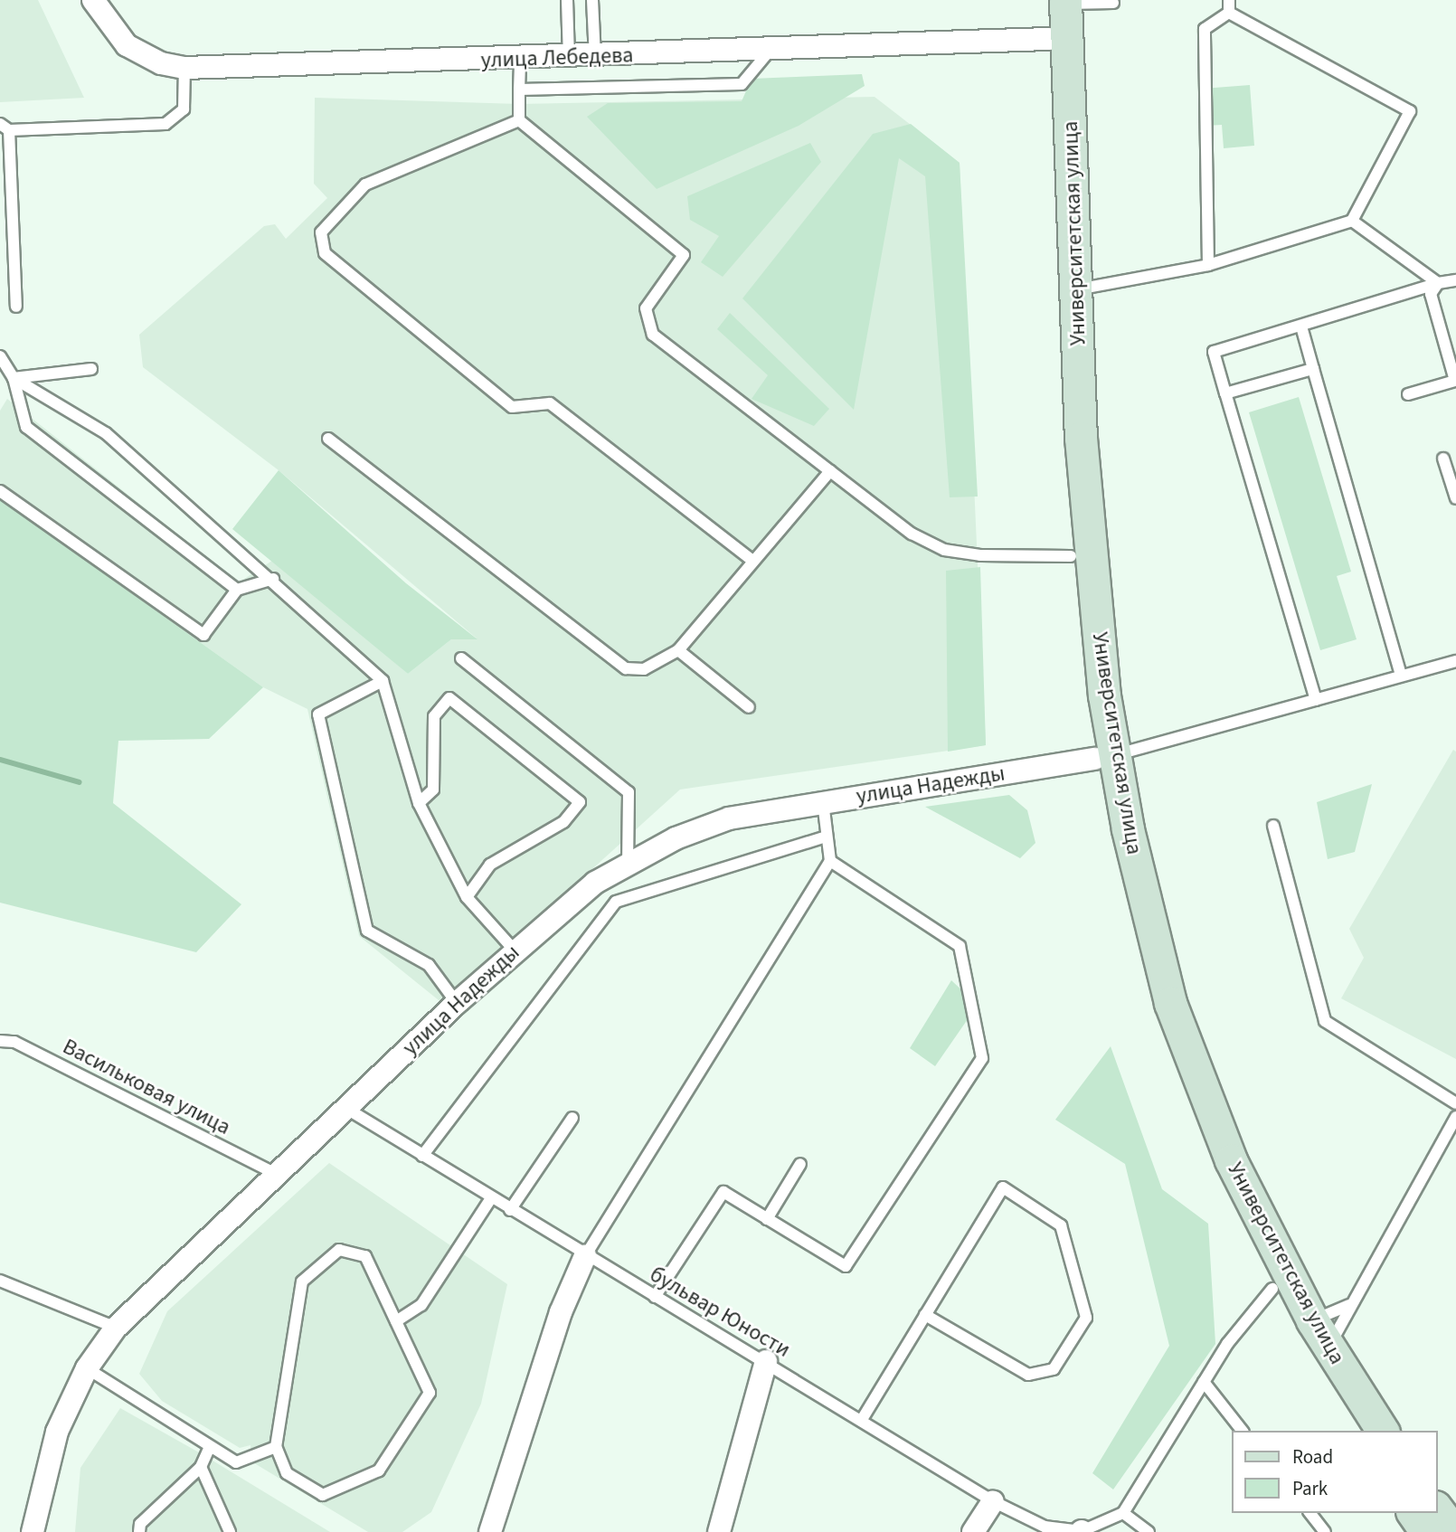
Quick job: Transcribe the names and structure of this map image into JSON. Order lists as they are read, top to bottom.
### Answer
{
  "streets": {
    "main road": ["Университетская улица"],
    "street": ["улица Лебедева", "улица Надежды"],
    "lane": ["Васильковая улица", "бульвар Юности"]
  },
  "crossings": [
    ["улица Лебедева", "Университетская улица"],
    ["Университетская улица", "улица Надежды"],
    ["улица Надежды", "Васильковая улица"],
    ["улица Надежды", "бульвар Юности"]
  ],
  "legend": ["Road", "Park"]
}
